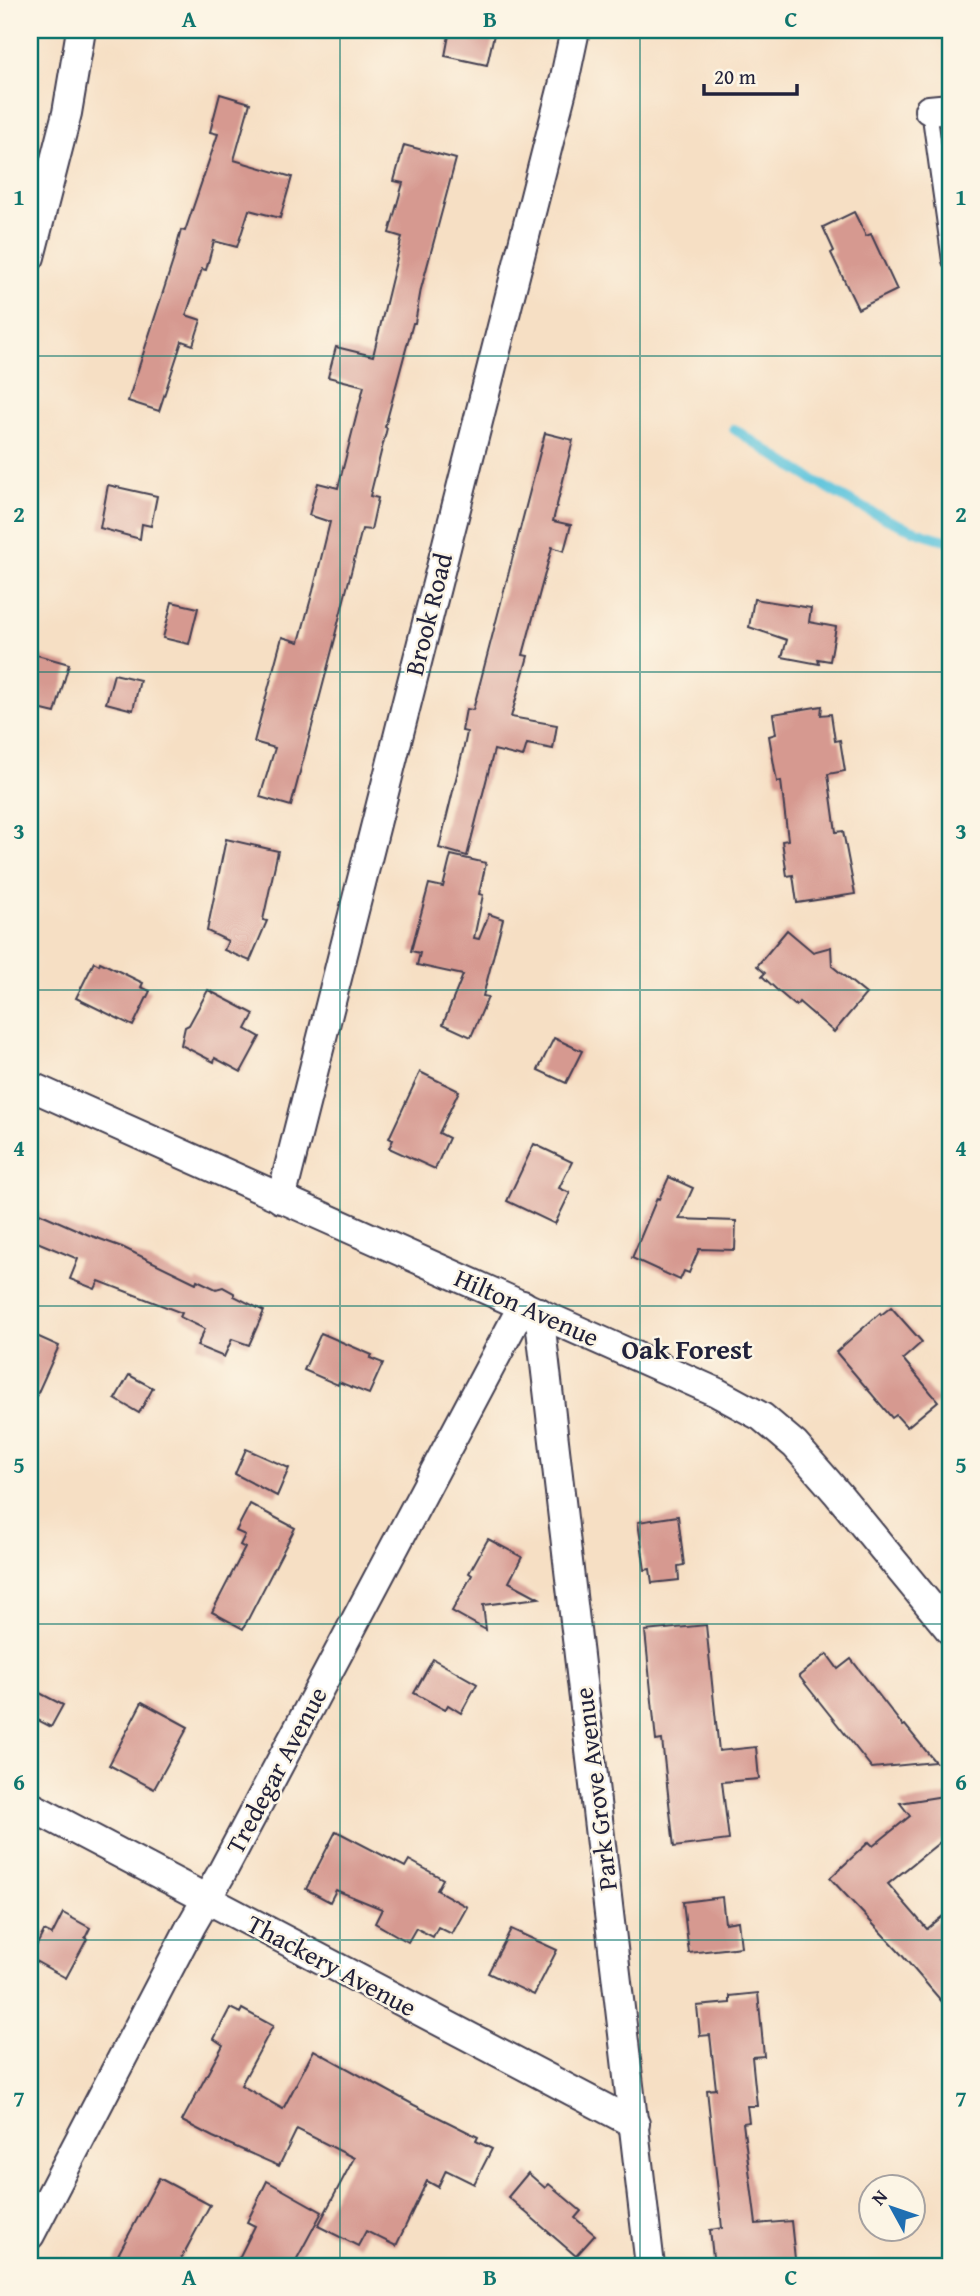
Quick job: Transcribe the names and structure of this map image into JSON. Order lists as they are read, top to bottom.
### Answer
{
  "streets": {
    "street": [
      "Brook Road",
      "Hilton Avenue",
      "Tredegar Avenue",
      "Park Grove Avenue",
      "Thackery Avenue"
    ]
  },
  "crossings": [
    ["Brook Road", "Hilton Avenue"],
    ["Hilton Avenue", "Tredegar Avenue"],
    ["Hilton Avenue", "Park Grove Avenue"],
    ["Tredegar Avenue", "Park Grove Avenue"],
    ["Tredegar Avenue", "Thackery Avenue"],
    ["Park Grove Avenue", "Thackery Avenue"]
  ],
  "districts": ["Oak Forest"],
  "scale_bar": "20 m",
  "north": "top left",
  "grid": {
    "columns": ["A", "B", "C"],
    "rows": [
      "1",
      "2",
      "3",
      "4",
      "5",
      "6",
      "7"
    ]
  }
}
